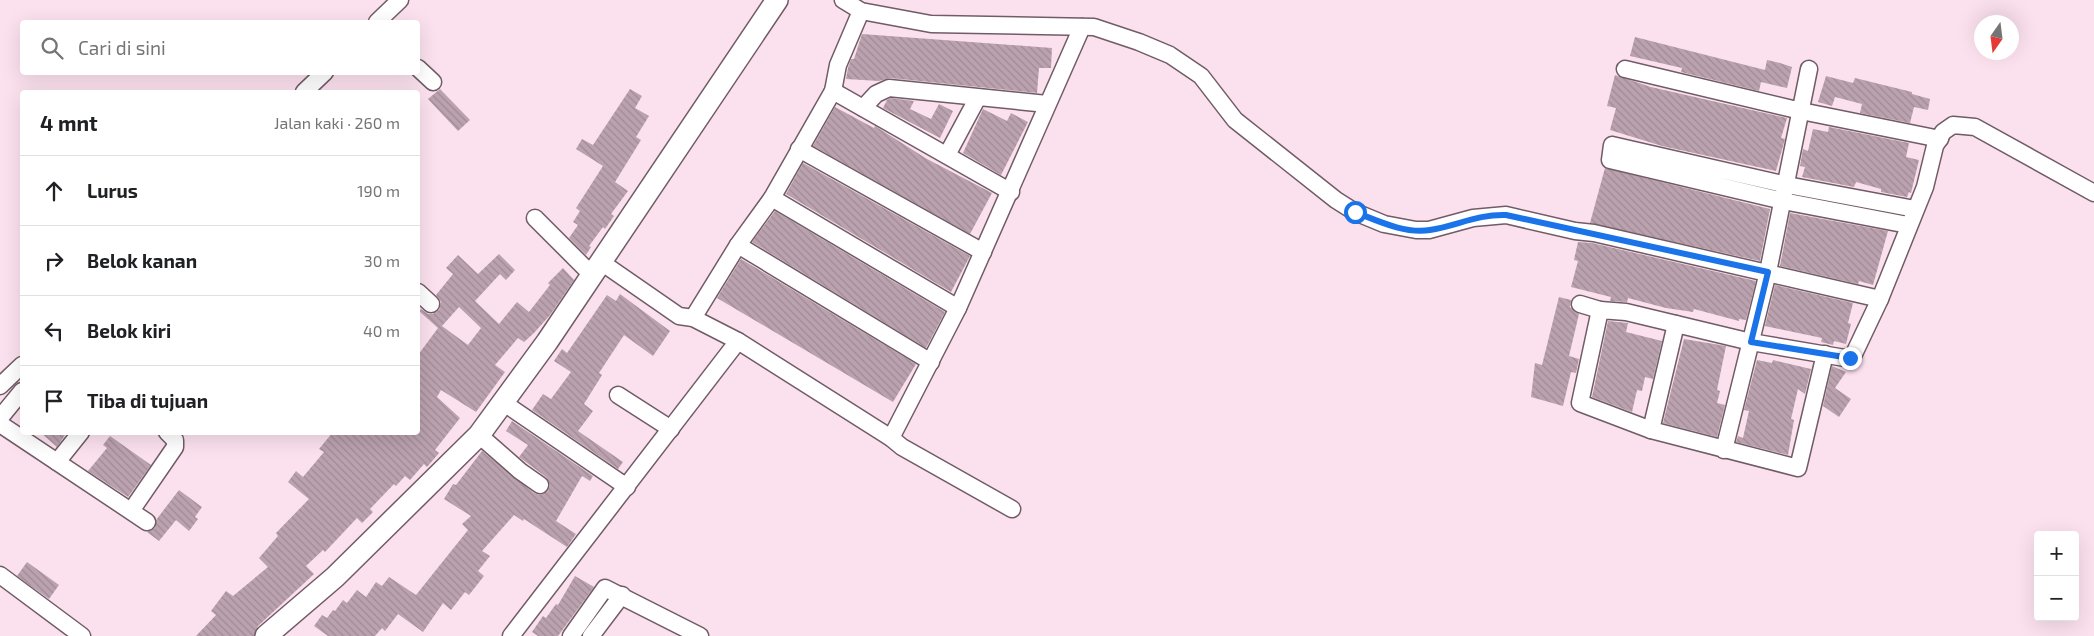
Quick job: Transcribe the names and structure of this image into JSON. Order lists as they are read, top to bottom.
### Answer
{
  "north": "bottom",
  "page": {
    "search": "Cari di sini",
    "heading": ["4 mnt", "Jalan kaki · 260 m"],
    "list": [
      ["Lurus", "190 m"],
      ["Belok kanan", "30 m"],
      ["Belok kiri", "40 m"],
      "Tiba di tujuan"
    ],
    "map_buttons": ["+", "−"]
  }
}
